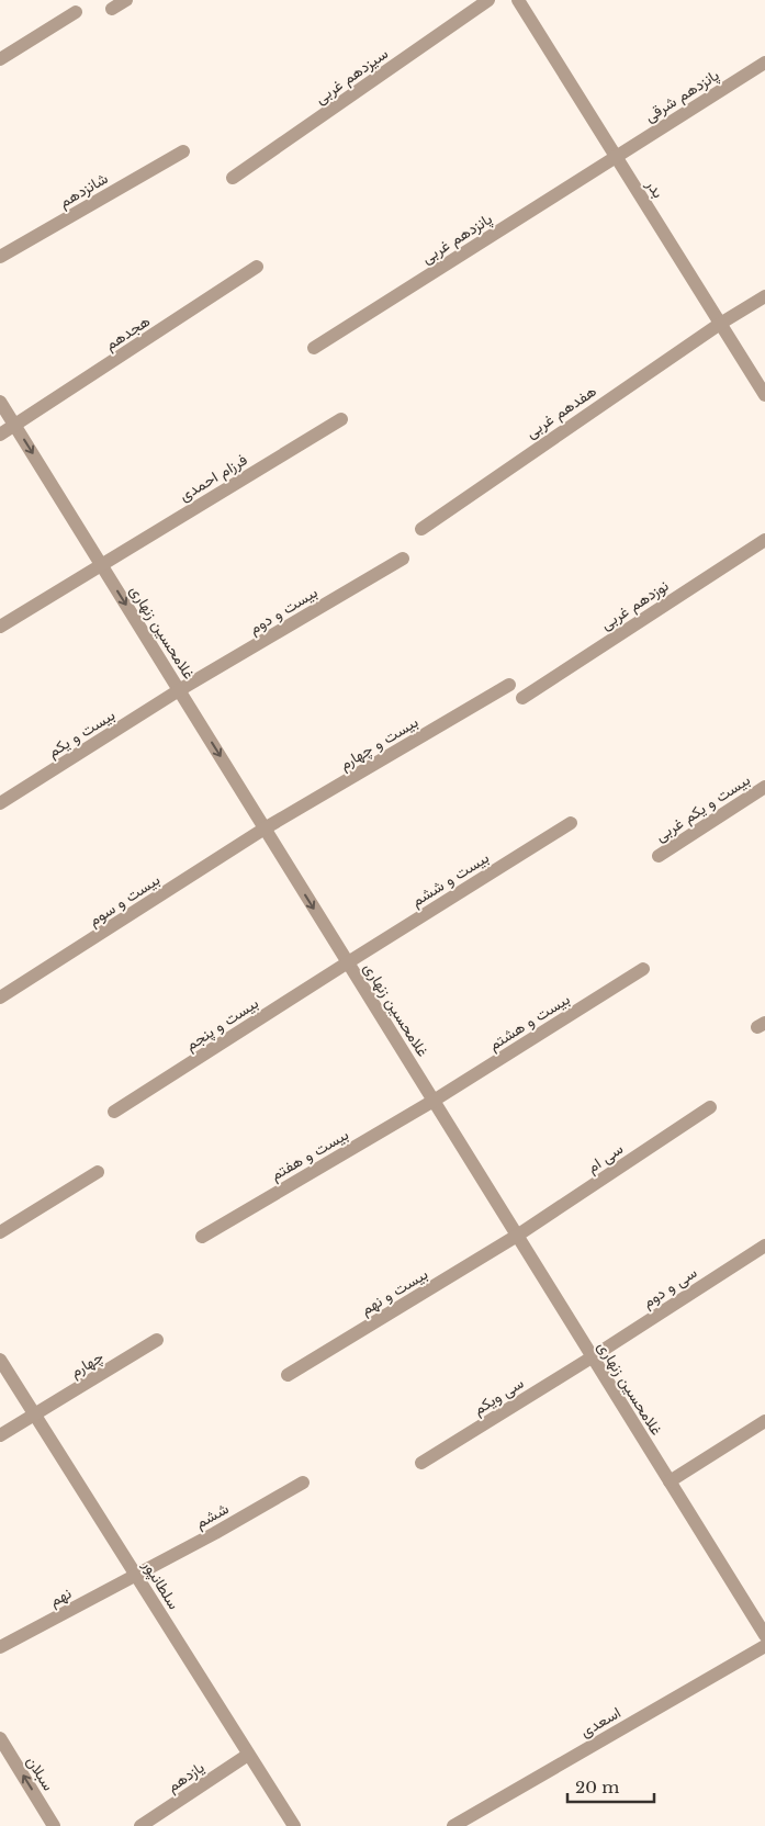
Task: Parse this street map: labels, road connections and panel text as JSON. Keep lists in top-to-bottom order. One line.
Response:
{"streets":{"street":["سیزدهم غربی","پانزدهم شرقی","بدر","شانزدهم","پانزدهم غربی","هجدهم","هفدهم غربی","فرزام احمدی","نوزدهم غربی","بیست و دوم","غلامحسین زنهاری","بیست و یکم","بیست و چهارم","بیست و یکم غربی","بیست و ششم","بیست و سوم","بیست و هشتم","بیست و پنجم","بیست و هفتم","سی ام","سی و دوم","بیست و نهم","چهارم","سی ویکم","ششم","سلطانپور","نهم","اسعدی","سبلان","یازدهم"]},"crossings":[["پانزدهم شرقی","بدر"],["پانزدهم شرقی","پانزدهم غربی"],["بدر","پانزدهم غربی"],["بدر","هفدهم غربی"],["هجدهم","غلامحسین زنهاری"],["فرزام احمدی","غلامحسین زنهاری"],["بیست و دوم","غلامحسین زنهاری"],["بیست و دوم","بیست و یکم"],["غلامحسین زنهاری","بیست و یکم"],["غلامحسین زنهاری","بیست و چهارم"],["غلامحسین زنهاری","بیست و ششم"],["غلامحسین زنهاری","بیست و سوم"],["غلامحسین زنهاری","بیست و هشتم"],["غلامحسین زنهاری","بیست و پنجم"],["غلامحسین زنهاری","بیست و هفتم"],["غلامحسین زنهاری","سی ام"],["غلامحسین زنهاری","سی و دوم"],["غلامحسین زنهاری","بیست و نهم"],["غلامحسین زنهاری","سی ویکم"],["بیست و چهارم","بیست و سوم"],["بیست و ششم","بیست و پنجم"],["بیست و هشتم","بیست و هفتم"],["سی ام","بیست و نهم"],["سی و دوم","سی ویکم"],["چهارم","سلطانپور"],["ششم","سلطانپور"],["ششم","نهم"],["سلطانپور","نهم"],["سلطانپور","یازدهم"]],"one_way":["غلامحسین زنهاری","سبلان"],"scale_bar":"20 m"}
